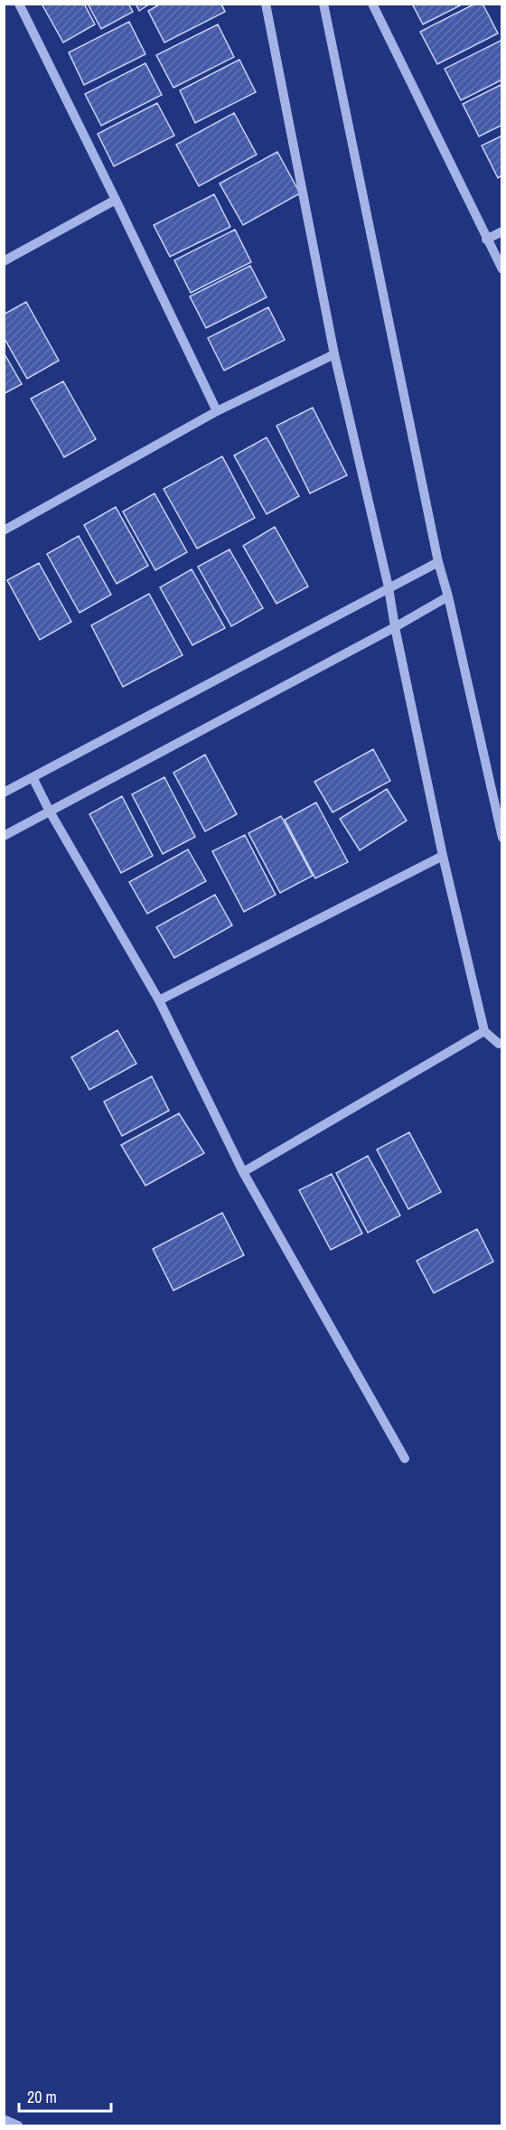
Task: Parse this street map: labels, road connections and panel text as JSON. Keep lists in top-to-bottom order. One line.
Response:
{"scale_bar":"20 m"}
